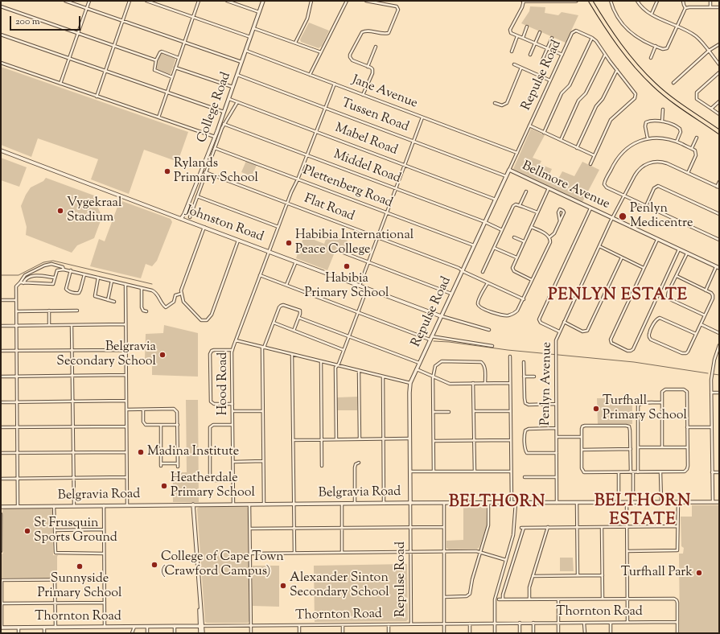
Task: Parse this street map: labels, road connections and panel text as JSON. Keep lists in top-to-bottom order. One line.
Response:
{"streets":{"street":["Repulse Road","Jane Avenue","College Road","Tussen Road","Mabel Road","Middel Road","Bellmore Avenue","Plettenberg Road","Flat Road","Johnston Road","Hood Road","Penlyn Avenue","Belgravia Road","Thornton Road"]},"crossings":[["Repulse Road","Jane Avenue"],["Repulse Road","Tussen Road"],["Repulse Road","Mabel Road"],["Repulse Road","Middel Road"],["Repulse Road","Bellmore Avenue"],["Repulse Road","Plettenberg Road"],["Repulse Road","Flat Road"],["Repulse Road","Johnston Road"],["Repulse Road","Belgravia Road"],["Repulse Road","Thornton Road"],["Jane Avenue","College Road"],["Jane Avenue","Hood Road"],["College Road","Tussen Road"],["College Road","Mabel Road"],["College Road","Johnston Road"],["Tussen Road","Hood Road"],["Mabel Road","Hood Road"],["Middel Road","Hood Road"],["Bellmore Avenue","Penlyn Avenue"],["Plettenberg Road","Hood Road"],["Flat Road","Hood Road"],["Johnston Road","Hood Road"],["Hood Road","Belgravia Road"],["Penlyn Avenue","Belgravia Road"]],"districts":["PENLYN ESTATE","BELTHORN ESTATE","BELTHORN"],"places":["Rylands Primary School","Vygekraal Stadium","Penlyn Medicentre","Habibia International Peace College","Habibia Primary School","Belgravia Secondary School","Turfhall Primary School","Madina Institute","Heatherdale Primary School","St Frusquin Sports Ground","College of Cape Town (Crawford Campus)","Sunnyside Primary School","Turfhall Park","Alexander Sinton Secondary School"],"scale_bar":"200 m"}
